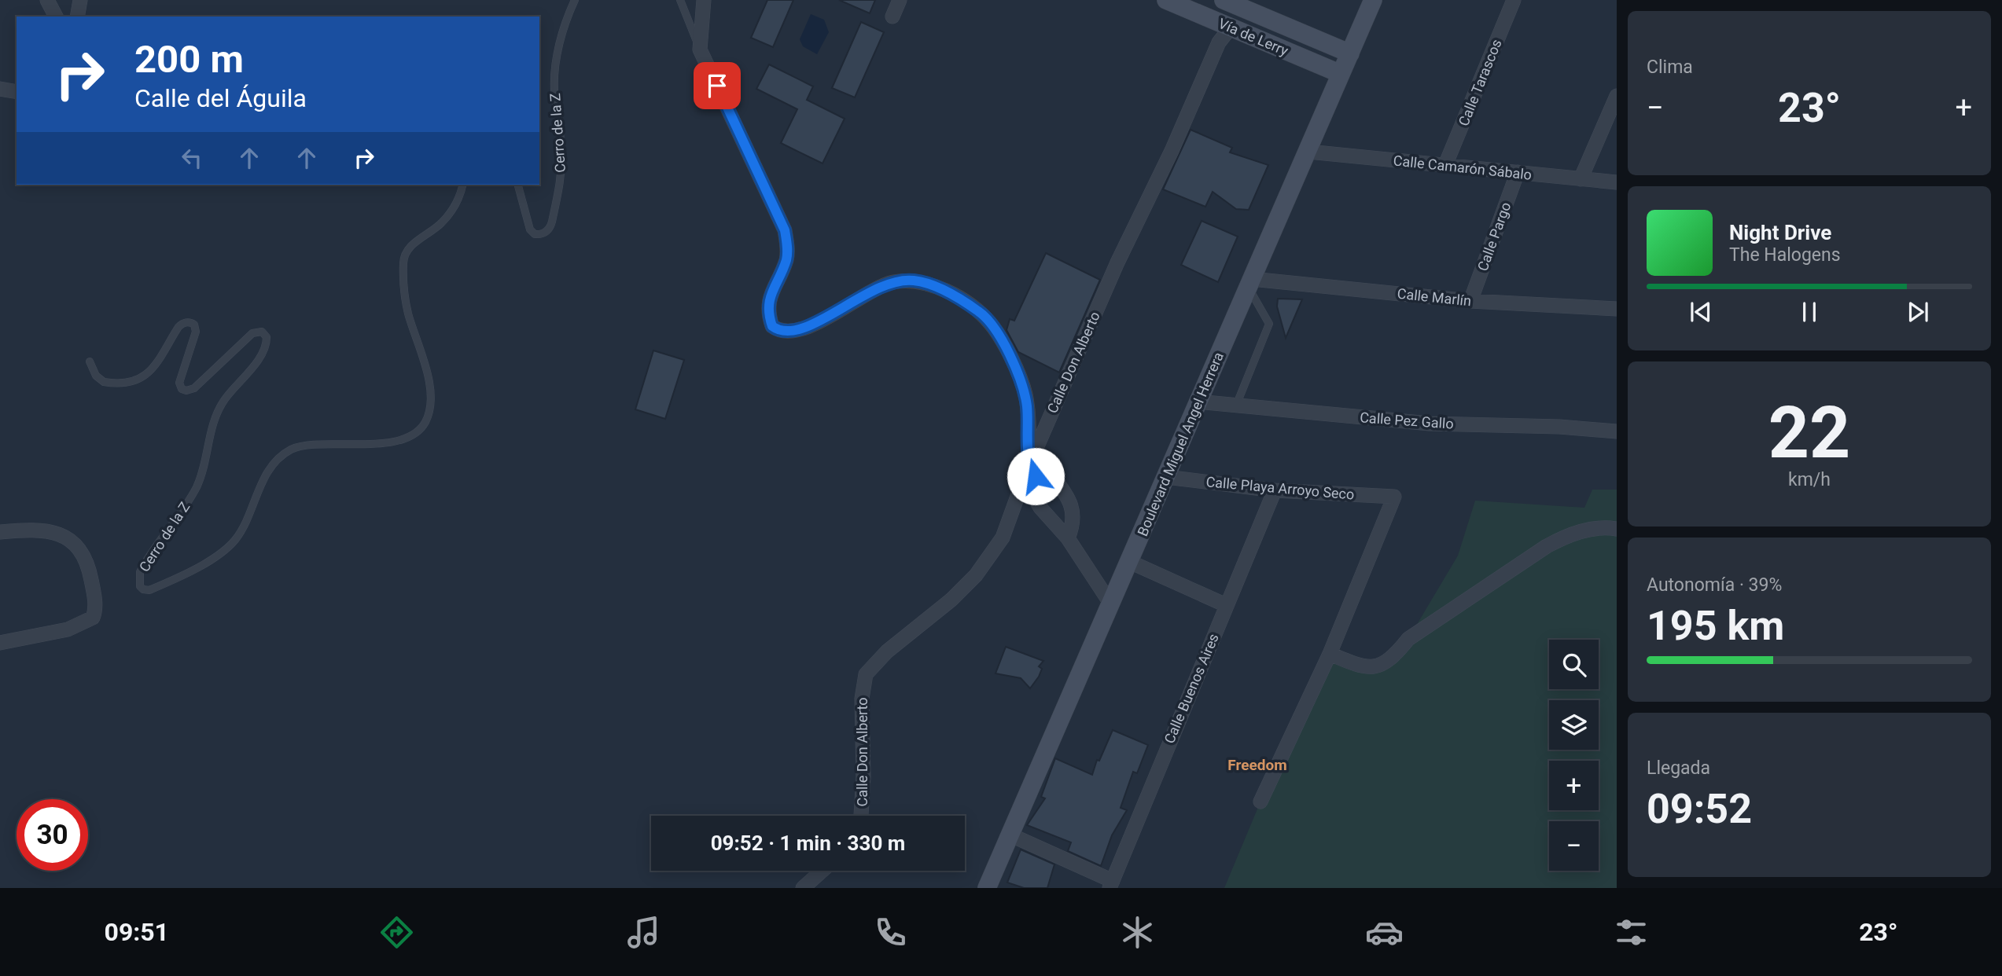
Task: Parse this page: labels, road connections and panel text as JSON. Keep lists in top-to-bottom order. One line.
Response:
{"streets":{"street":["Vía de Lerry","Calle Tarascos","Calle Camarón Sábalo","Calle Pargo","Calle Marlín","Calle Don Alberto","Calle Pez Gallo","Boulevard Miguel Angel Herrera","Calle Playa Arroyo Seco","Calle Buenos Aires"],"lane":["Cerro de la Z"]},"crossings":[["Vía de Lerry","Calle Don Alberto"],["Vía de Lerry","Boulevard Miguel Angel Herrera"],["Calle Tarascos","Calle Camarón Sábalo"],["Calle Camarón Sábalo","Calle Pargo"],["Calle Camarón Sábalo","Boulevard Miguel Angel Herrera"],["Calle Pargo","Calle Marlín"],["Calle Marlín","Boulevard Miguel Angel Herrera"],["Calle Pez Gallo","Boulevard Miguel Angel Herrera"],["Boulevard Miguel Angel Herrera","Calle Playa Arroyo Seco"],["Calle Playa Arroyo Seco","Calle Buenos Aires"]],"districts":["Freedom"],"page":{"tile":["Clima",["22","km/h"],["Autonomía · 39%","195 km"],["Llegada","09:52"]],"turn":["200 m","Calle del Águila"],"heat":["−","23°","+"],"song":["Night Drive","The Halogens"],"map_buttons":["+","−"],"limit":"30","trip":"09:52 · 1 min · 330 m","tabs":["09:51","23°"]}}
